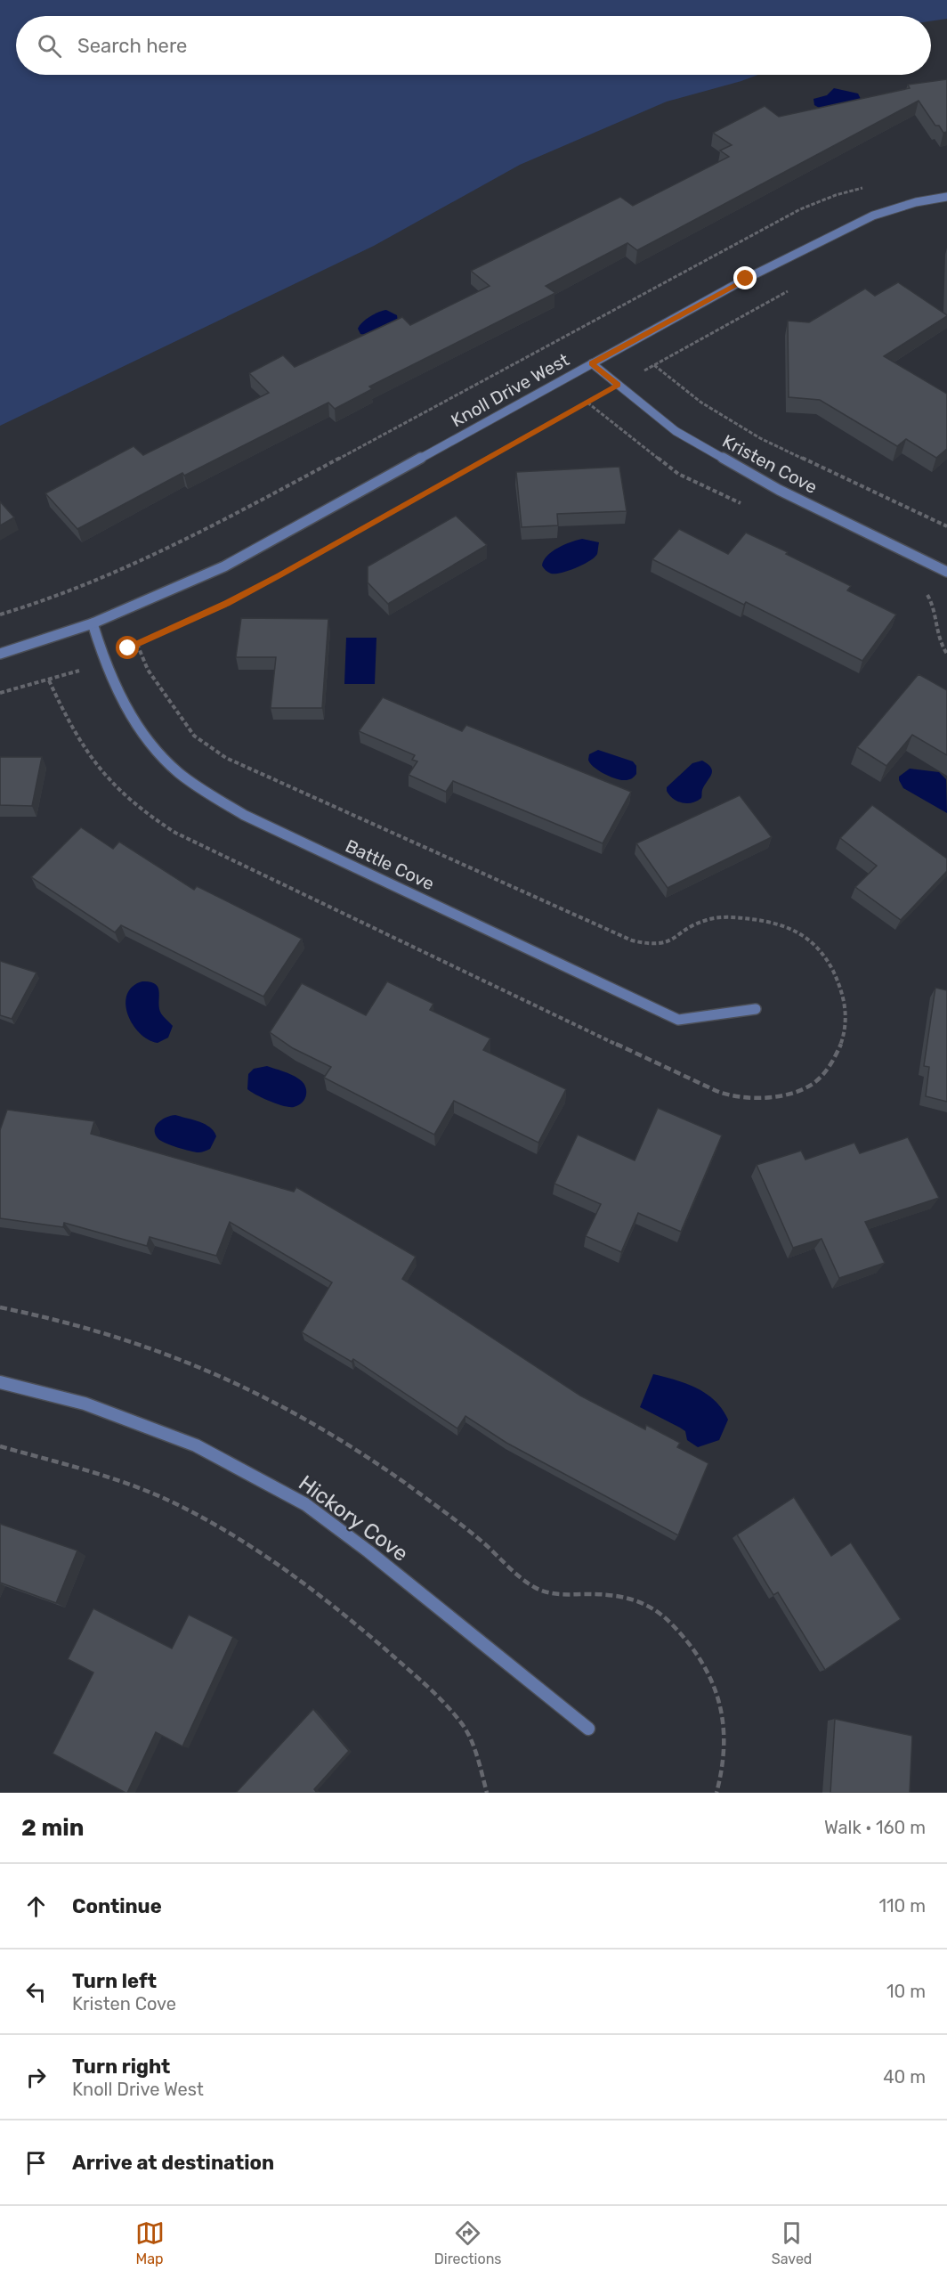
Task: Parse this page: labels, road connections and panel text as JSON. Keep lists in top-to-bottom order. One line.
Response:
{"streets":{"street":["Knoll Drive West","Kristen Cove","Battle Cove","Hickory Cove"]},"crossings":[["Knoll Drive West","Kristen Cove"],["Knoll Drive West","Battle Cove"]],"page":{"search":"Search here","heading":["2 min","Walk · 160 m"],"list":[["Continue","110 m"],["Turn left","Kristen Cove","10 m"],["Turn right","Knoll Drive West","40 m"],"Arrive at destination"],"nav":["Map","Directions","Saved"]}}
